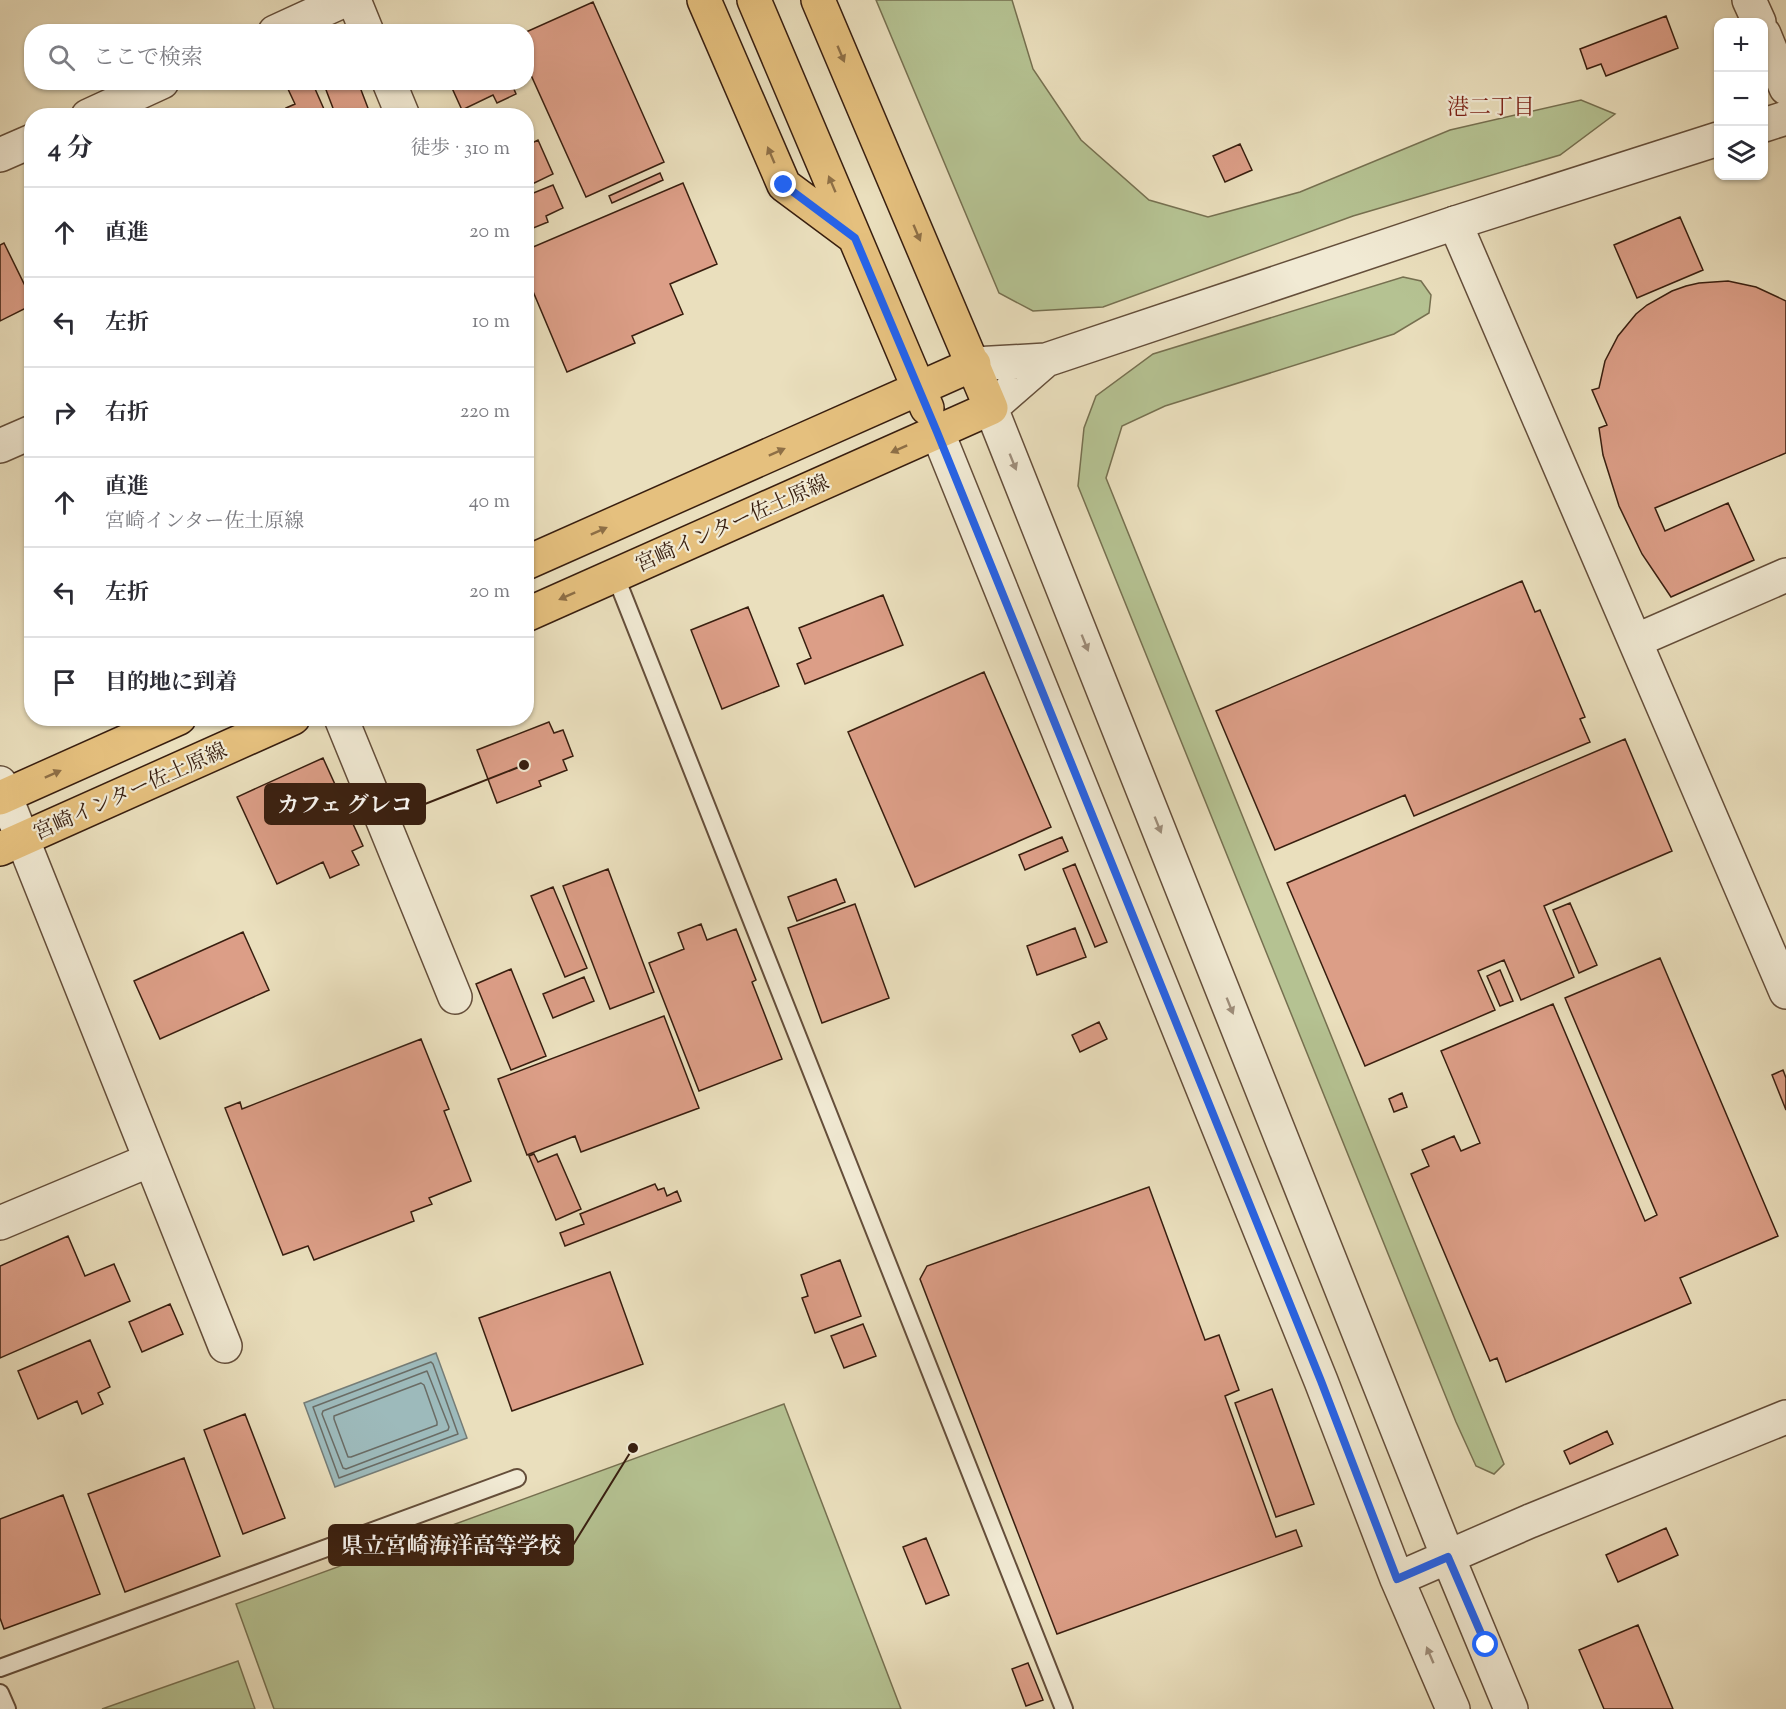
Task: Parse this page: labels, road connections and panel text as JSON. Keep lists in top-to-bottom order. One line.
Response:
{"streets":{"main road":["宮崎インター佐土原線"]},"districts":["港二丁目"],"places":["カフェ グレコ","県立宮崎海洋高等学校"],"page":{"map_buttons":["+","−"],"search":"ここで検索","heading":["4 分","徒歩 · 310 m"],"list":[["直進","20 m"],["左折","10 m"],["右折","220 m"],["直進","宮崎インター佐土原線","40 m"],["左折","20 m"],"目的地に到着"]}}
